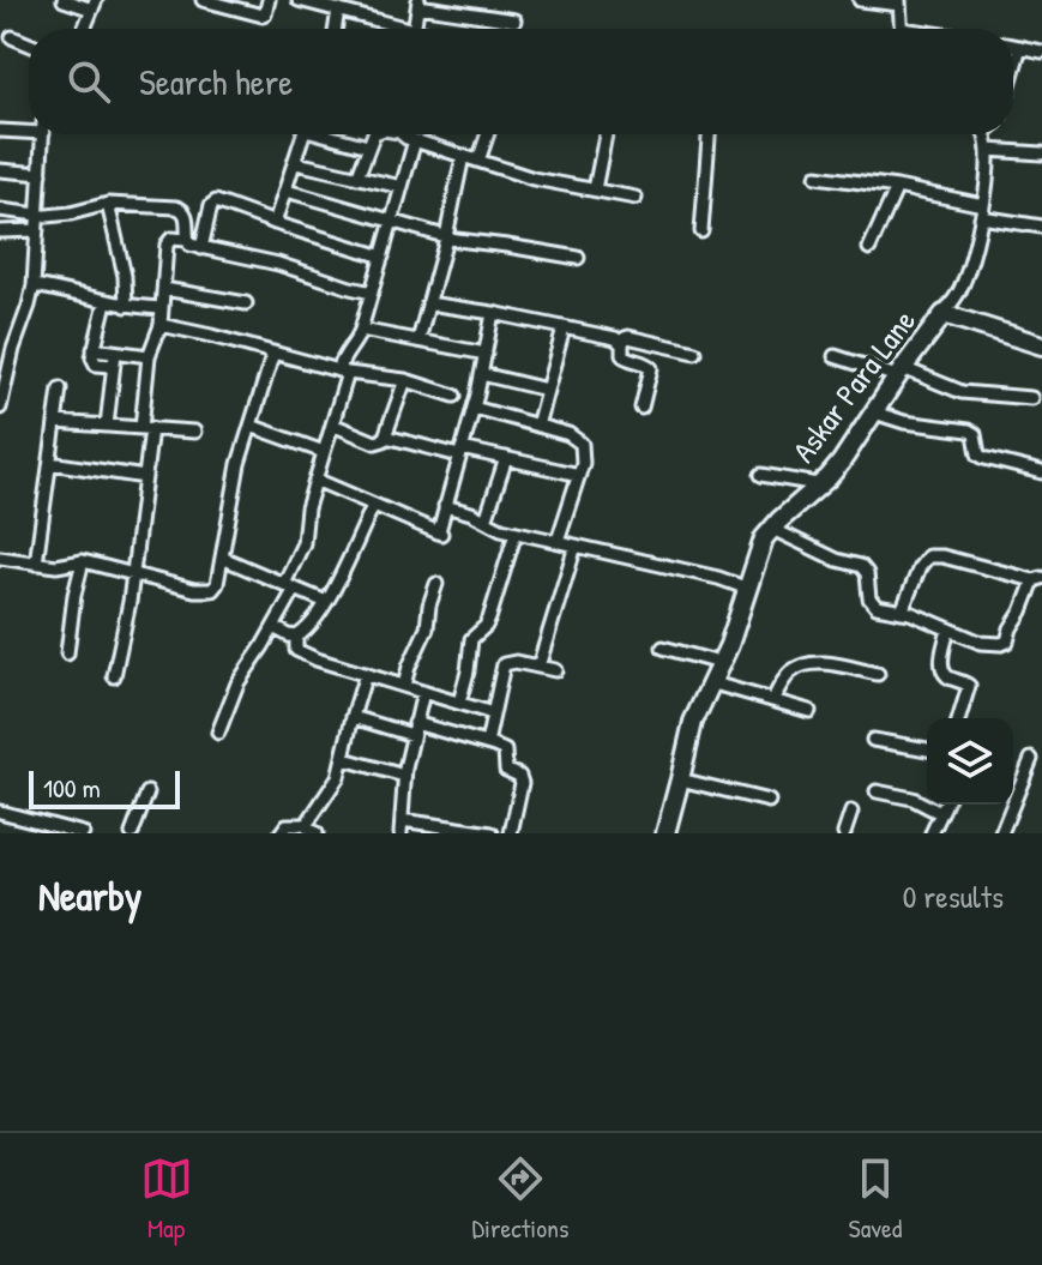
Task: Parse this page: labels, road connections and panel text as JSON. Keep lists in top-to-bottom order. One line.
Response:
{"streets":{"street":["Askar Para Lane"]},"scale_bar":"100 m","page":{"search":"Search here","scale":"100 m","heading":["Nearby","0 results"],"nav":["Map","Directions","Saved"]}}
